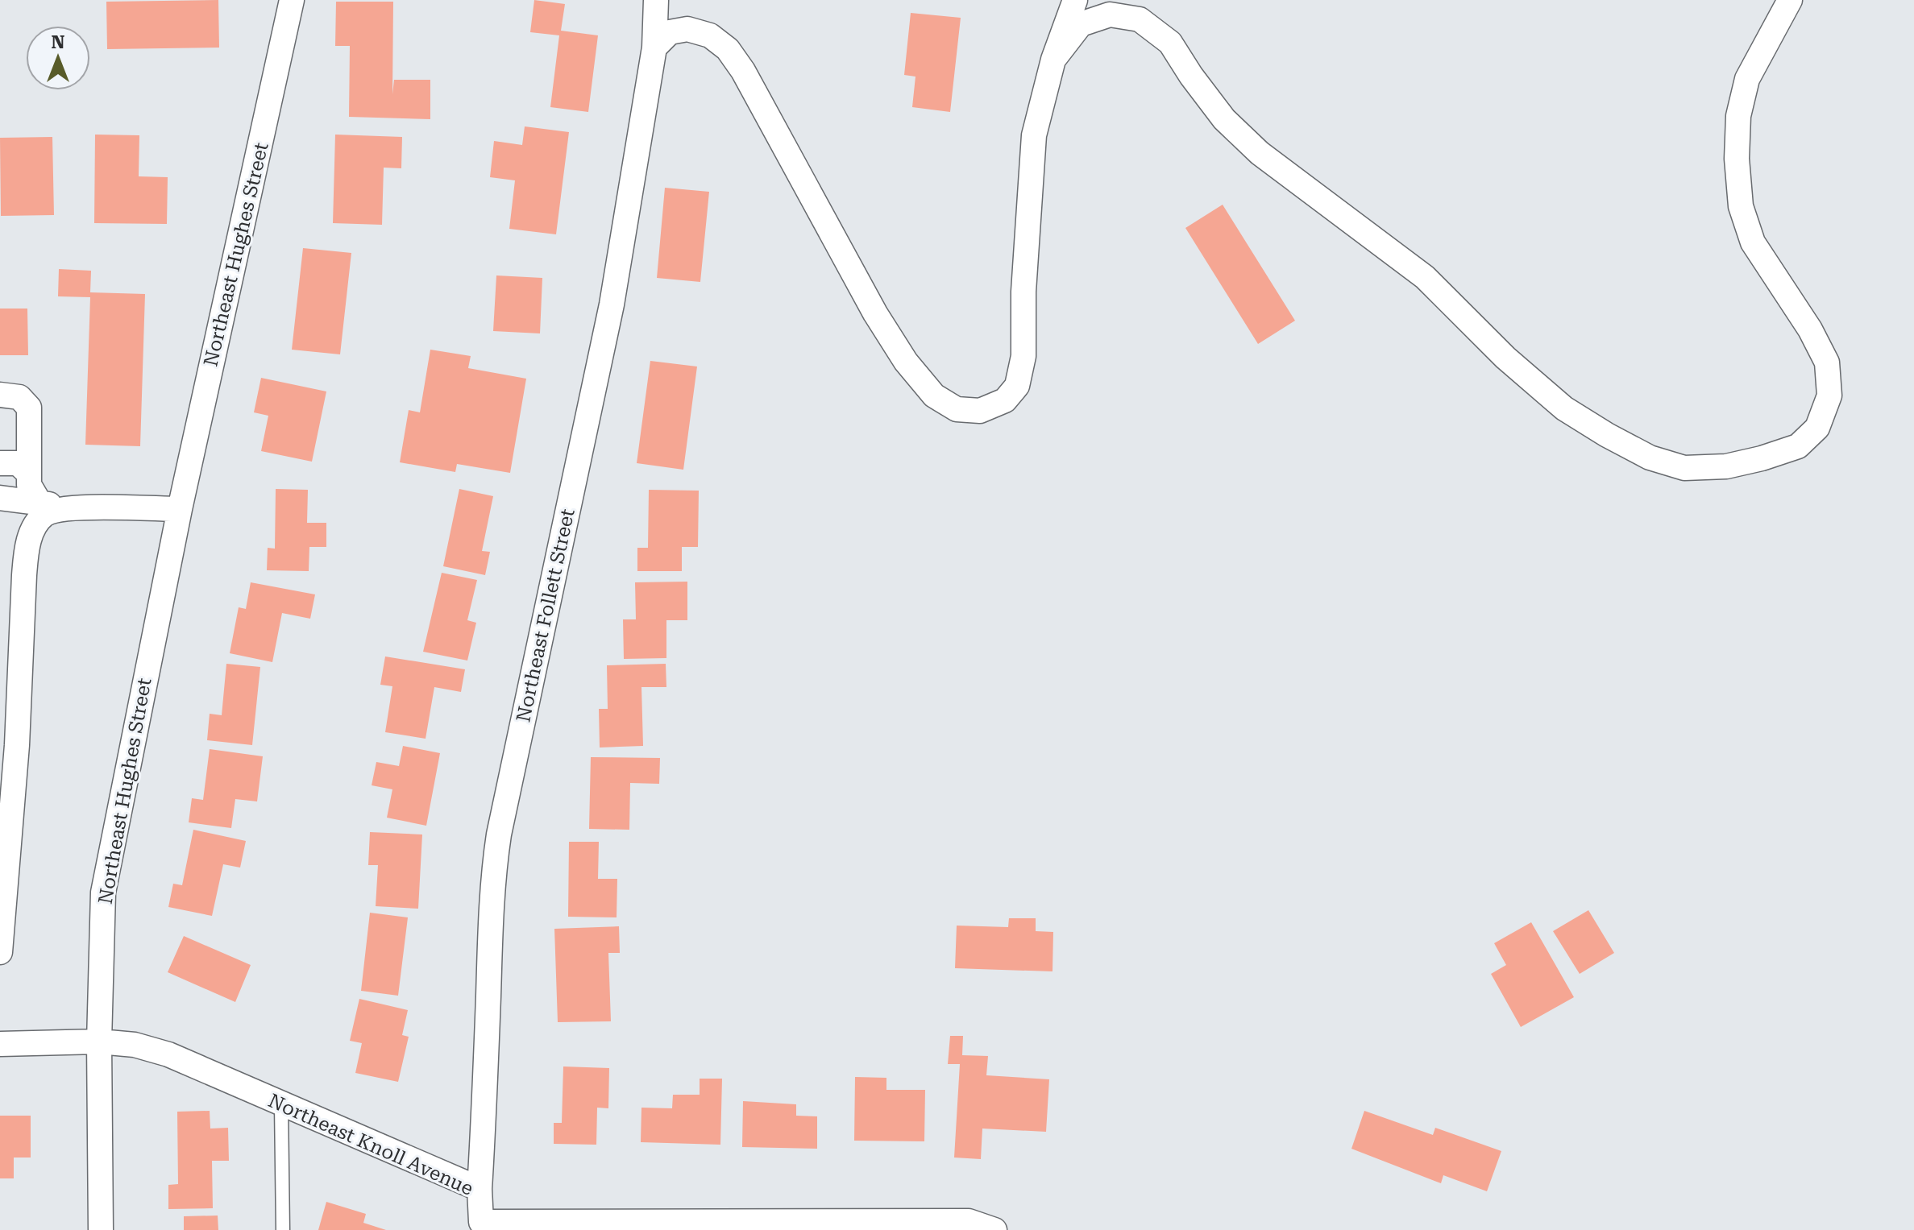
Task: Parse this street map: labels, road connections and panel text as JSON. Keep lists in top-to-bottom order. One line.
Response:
{"streets":{"street":["Northeast Hughes Street","Northeast Follett Street","Northeast Knoll Avenue"]},"crossings":[["Northeast Hughes Street","Northeast Knoll Avenue"],["Northeast Follett Street","Northeast Knoll Avenue"]],"north":"top"}
